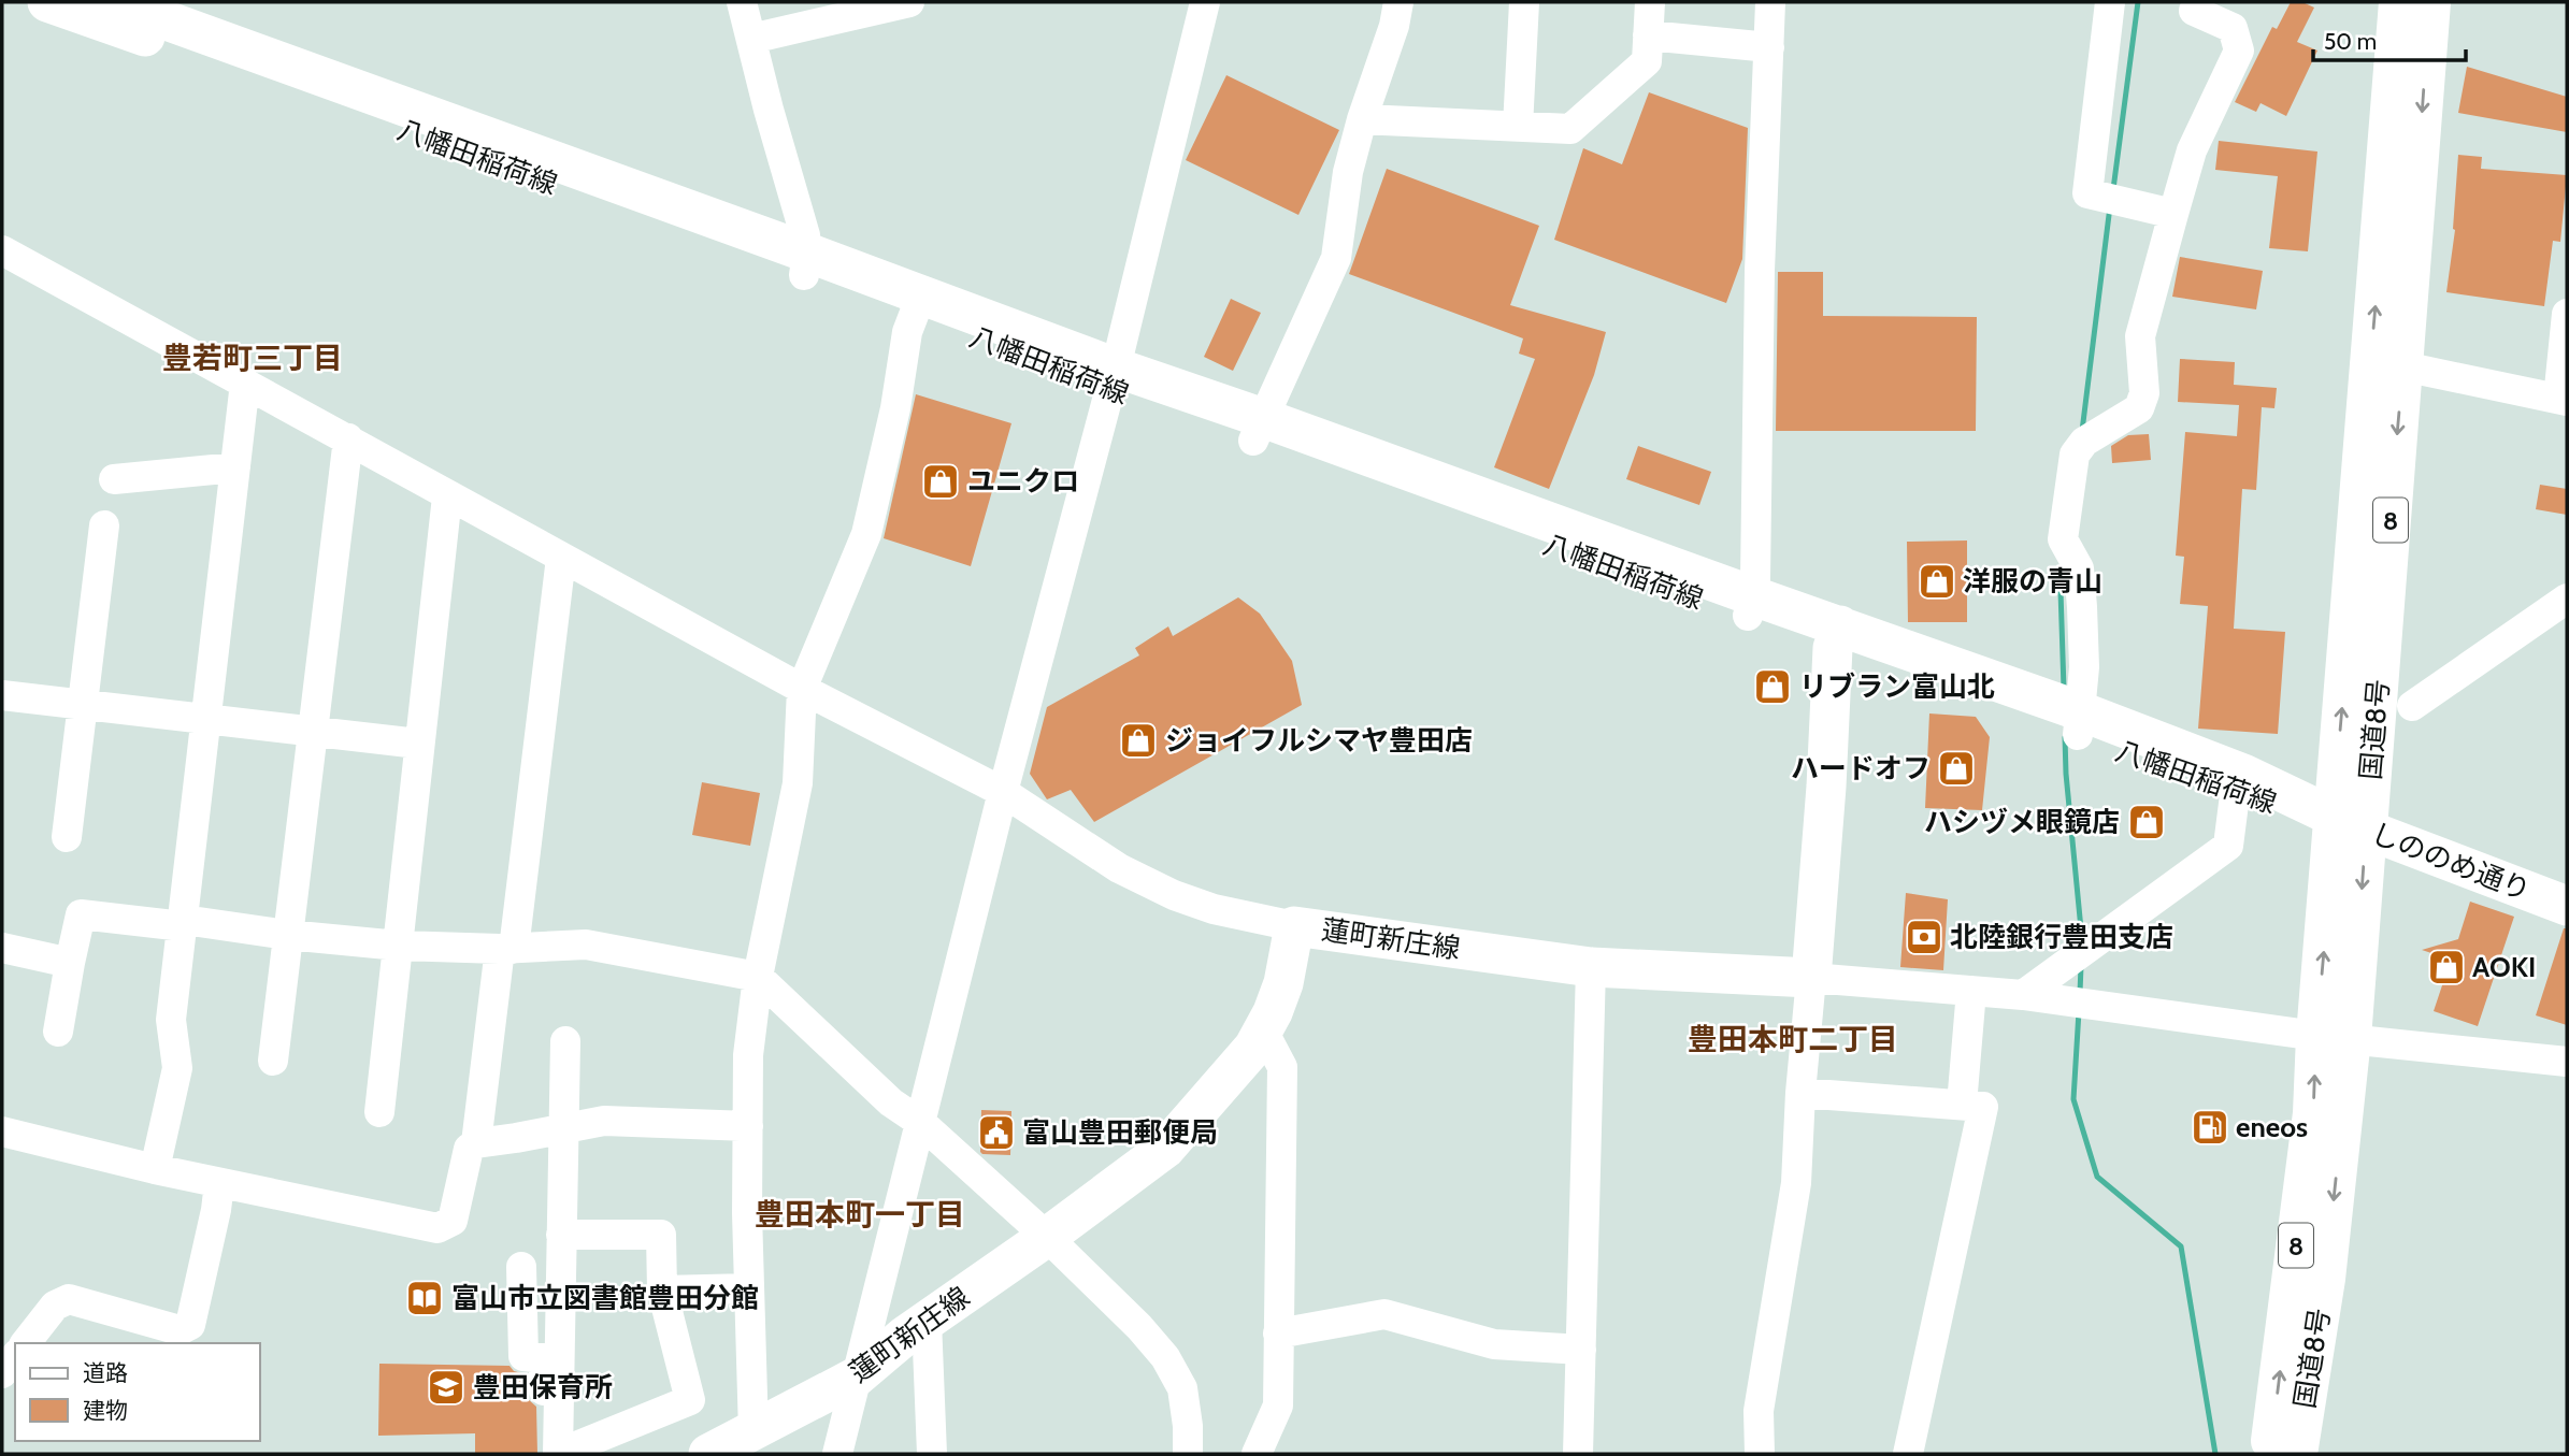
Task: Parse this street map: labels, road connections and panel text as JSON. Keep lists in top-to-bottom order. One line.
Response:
{"streets":{"highway":["8","国道8号"],"main road":["八幡田稲荷線","しののめ通り","蓮町新庄線"]},"crossings":[["八幡田稲荷線","国道8号"],["八幡田稲荷線","しののめ通り"],["国道8号","しののめ通り"]],"districts":["豊若町三丁目","豊田本町二丁目","豊田本町一丁目"],"places":{"shop":["ユニクロ","洋服の青山","リブラン富山北","ジョイフルシマヤ豊田店","ハードオフ","ハシヅメ眼鏡店","AOKI"],"bank":["北陸銀行豊田支店"],"fuel station":["eneos"],"public building":["富山豊田郵便局"],"library":["富山市立図書館豊田分館"],"school or university":["豊田保育所"]},"legend":["道路","建物"],"scale_bar":"50 m"}
